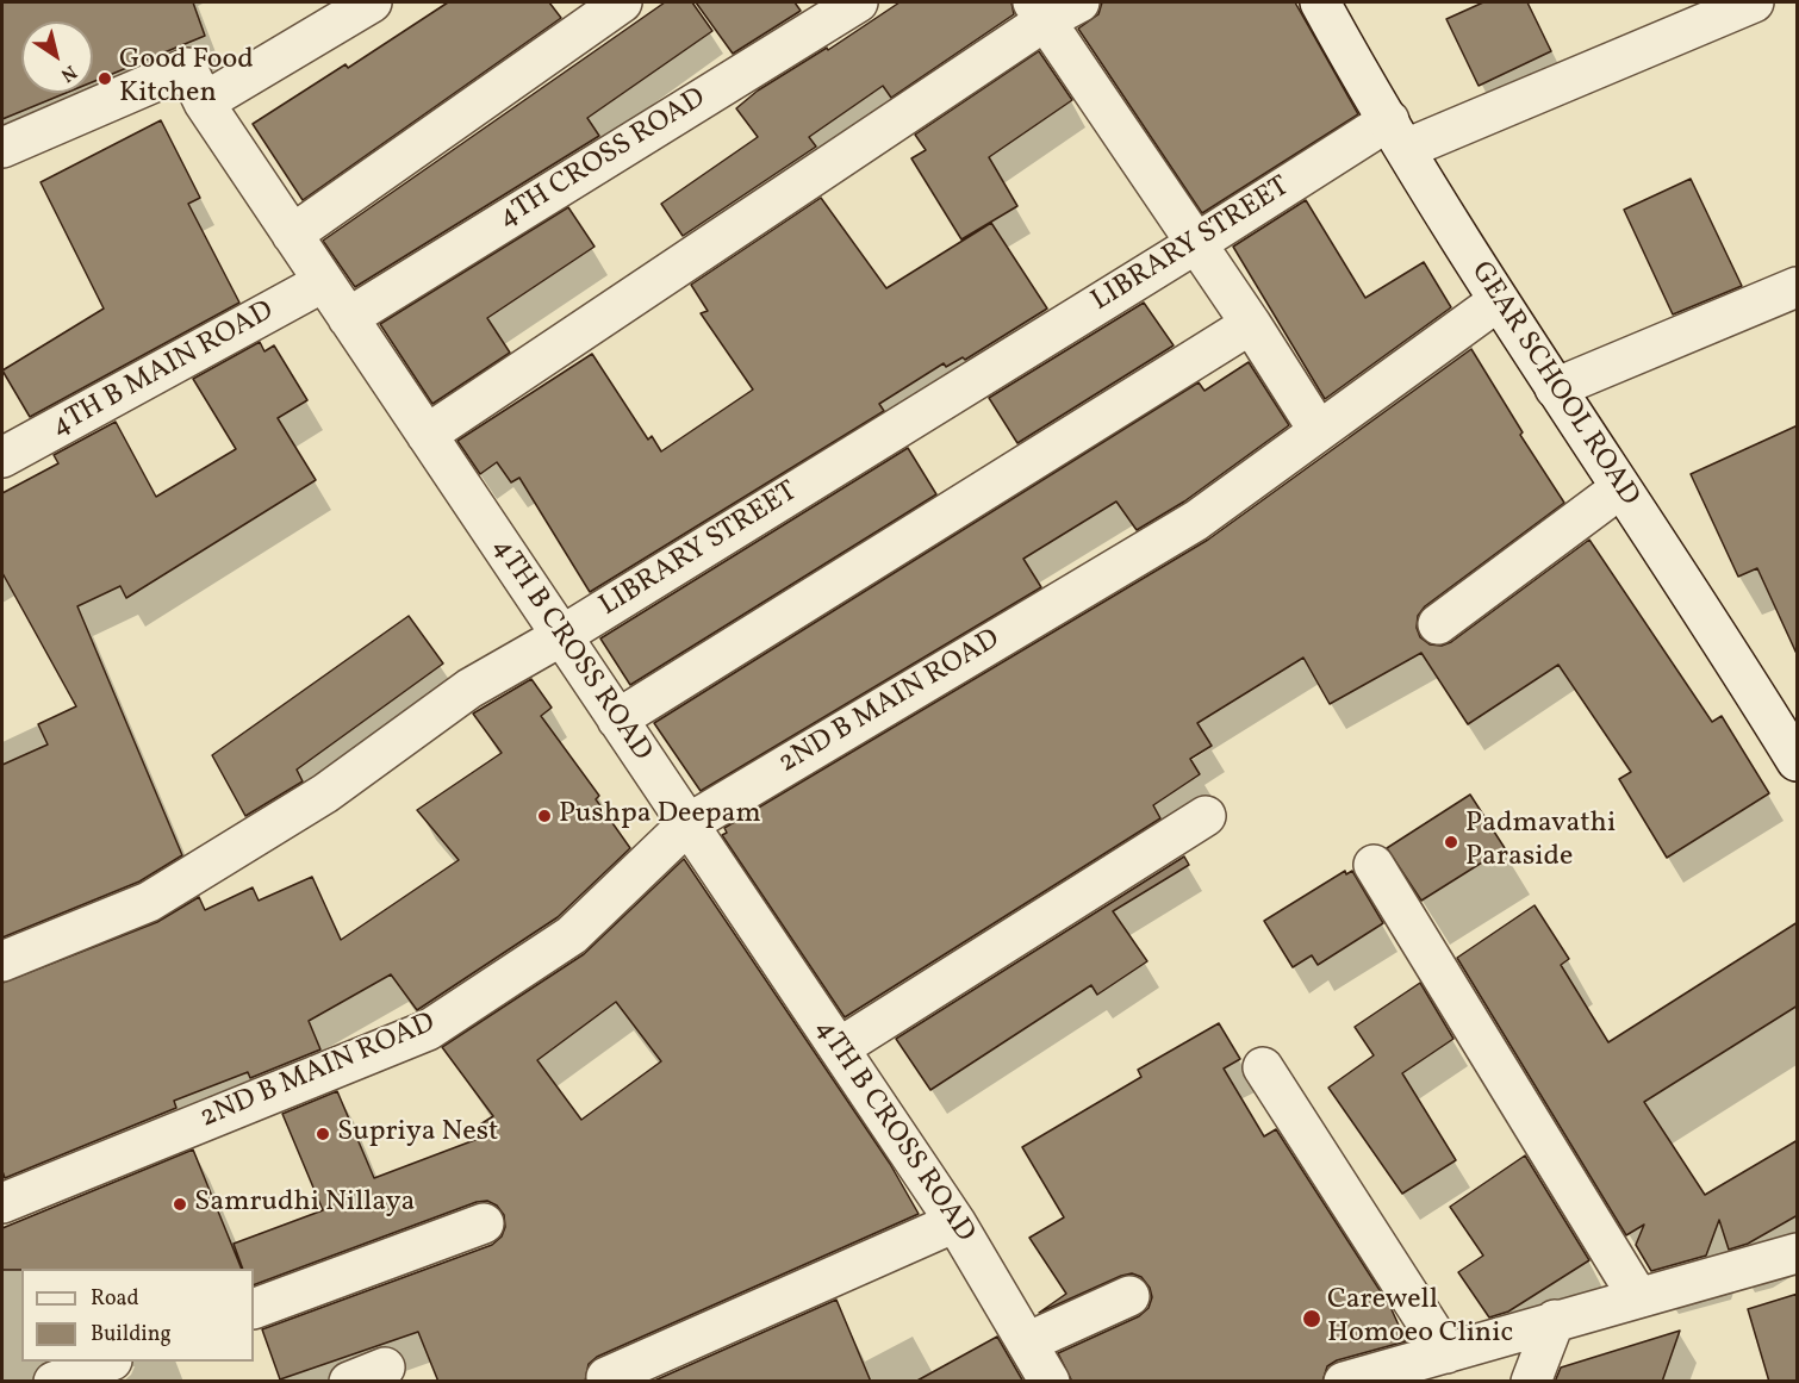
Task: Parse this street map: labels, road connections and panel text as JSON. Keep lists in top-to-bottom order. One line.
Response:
{"streets":{"street":["4TH CROSS ROAD","LIBRARY STREET","4TH B MAIN ROAD","GEAR SCHOOL ROAD","4TH B CROSS ROAD","2ND B MAIN ROAD"]},"crossings":[["4TH CROSS ROAD","4TH B CROSS ROAD"],["LIBRARY STREET","GEAR SCHOOL ROAD"],["LIBRARY STREET","4TH B CROSS ROAD"],["4TH B MAIN ROAD","4TH B CROSS ROAD"],["GEAR SCHOOL ROAD","2ND B MAIN ROAD"],["4TH B CROSS ROAD","2ND B MAIN ROAD"]],"places":["Good Food Kitchen","Pushpa Deepam","Padmavathi Paraside","Supriya Nest","Samrudhi Nillaya","Carewell Homoeo Clinic"],"legend":["Road","Building"],"north":"bottom right"}
